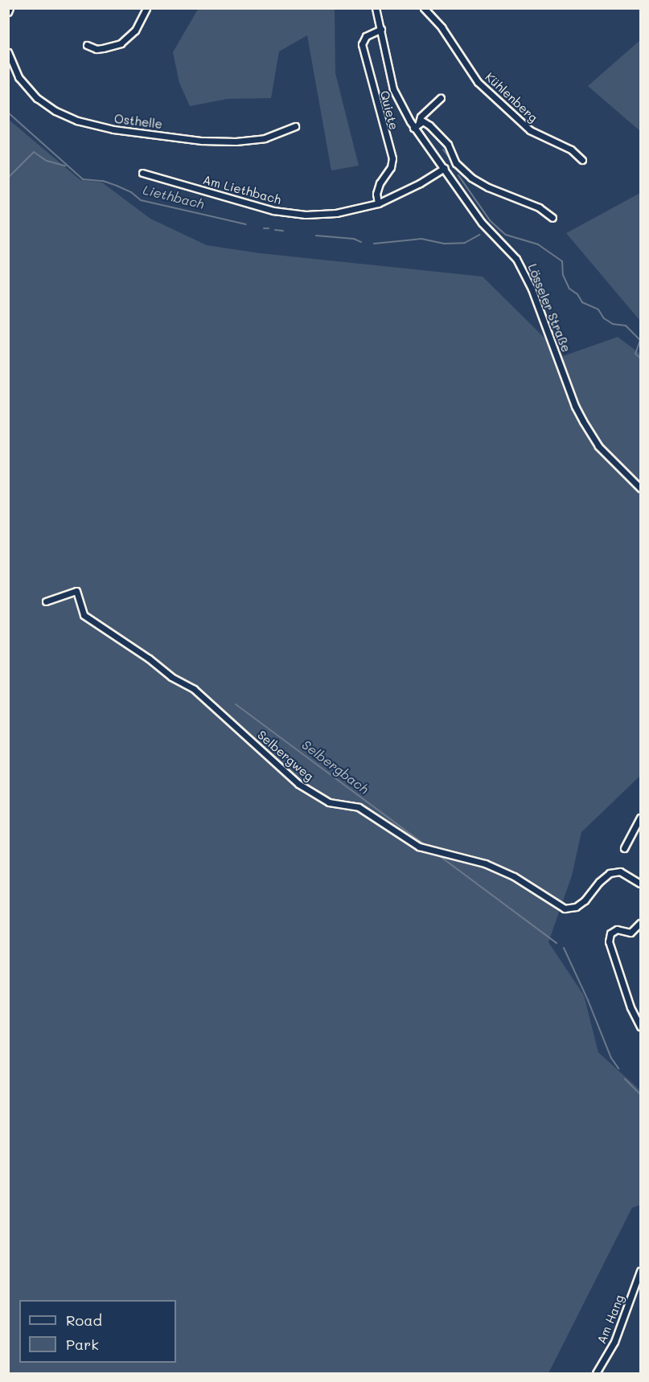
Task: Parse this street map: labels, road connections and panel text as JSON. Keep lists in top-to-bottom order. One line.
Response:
{"streets":{"street":["Kühlenberg","Quiete","Osthelle","Am Liethbach","Lösseler Straße","Selbergweg","Am Hang"]},"crossings":[["Quiete","Am Liethbach"],["Quiete","Lösseler Straße"],["Am Liethbach","Lösseler Straße"]],"water":["Liethbach","Selbergbach"],"legend":["Road","Park"]}
